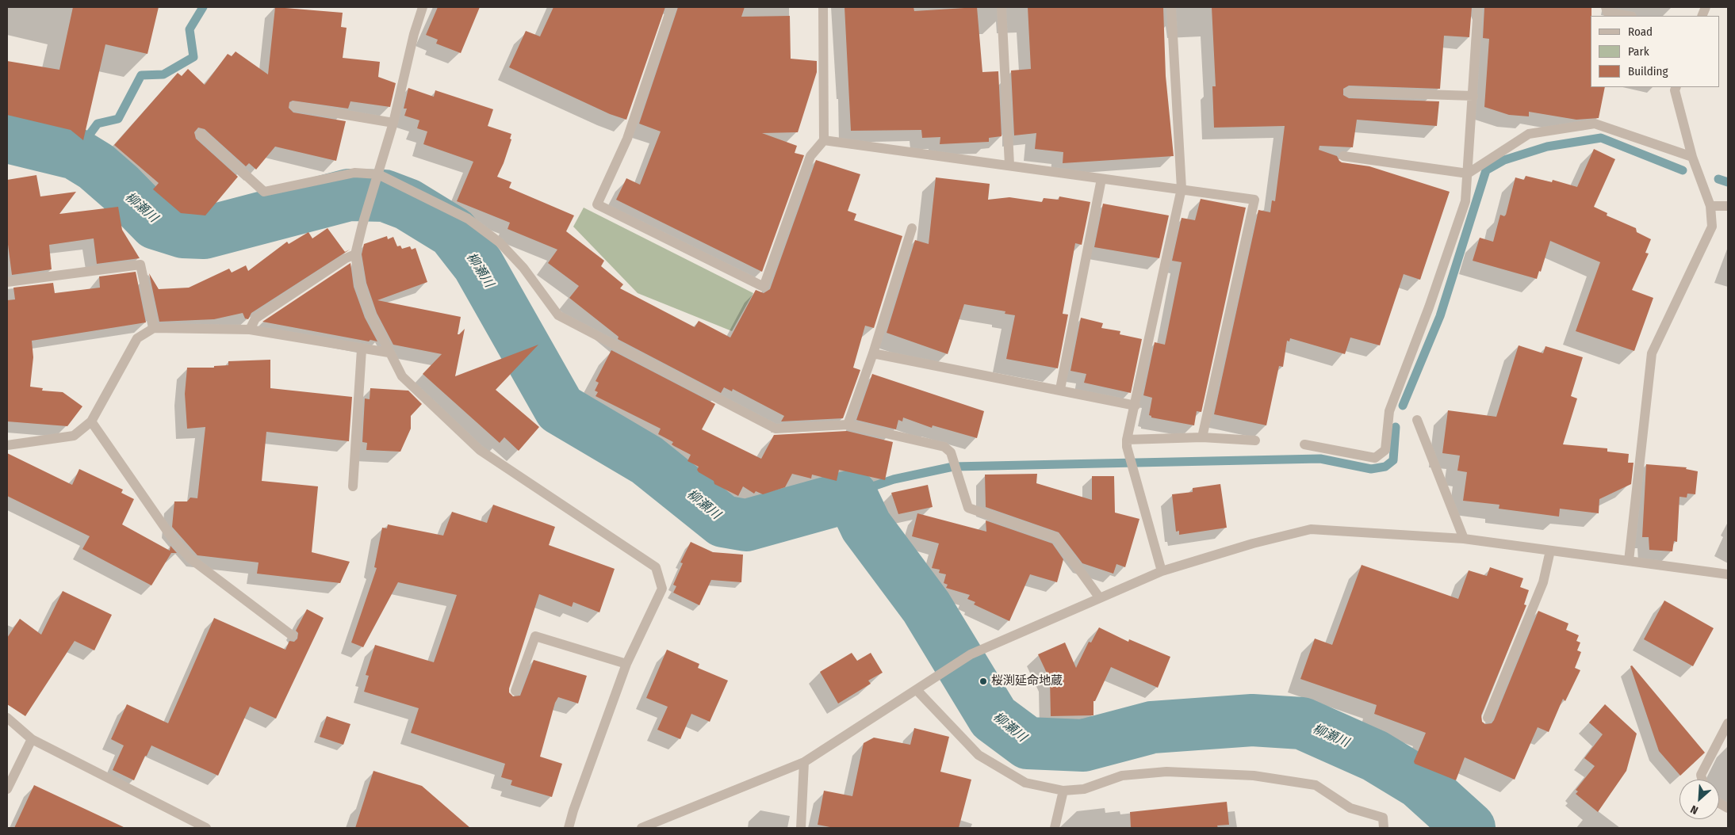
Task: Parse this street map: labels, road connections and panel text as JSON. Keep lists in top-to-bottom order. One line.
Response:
{"water":["柳瀬川"],"places":["桜渕延命地蔵"],"legend":["Road","Park","Building"],"north":"bottom left"}
